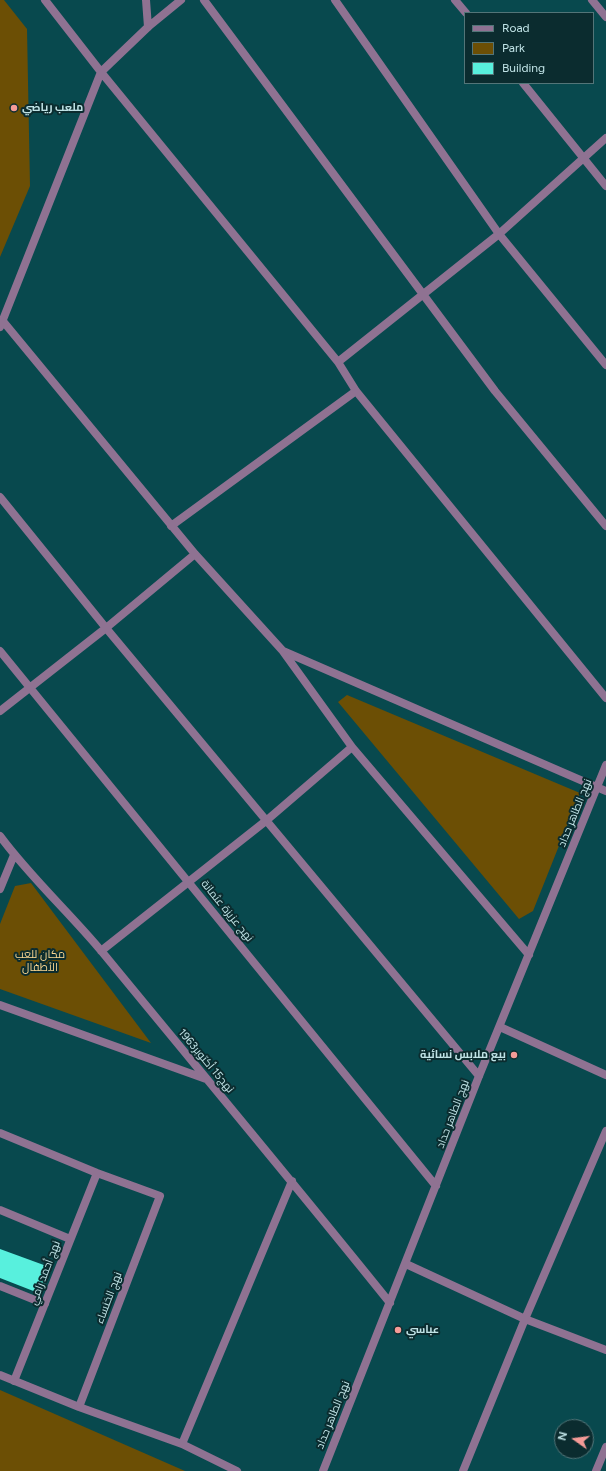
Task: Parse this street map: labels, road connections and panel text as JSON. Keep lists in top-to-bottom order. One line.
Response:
{"streets":{"street":["نهج الطاهر حداد","نهج عزيزة عثمانة","نهج15 أكتوبر1963","نهج أحمد رامي","نهج الخنساء"]},"crossings":[["نهج الطاهر حداد","نهج عزيزة عثمانة"],["نهج الطاهر حداد","نهج15 أكتوبر1963"],["نهج أحمد رامي","نهج الخنساء"]],"parks":["مكان للعب الأطفال"],"places":["ملعب رياضي","بيع ملابس نسائية","عباسي"],"legend":["Road","Park","Building"],"north":"left"}
